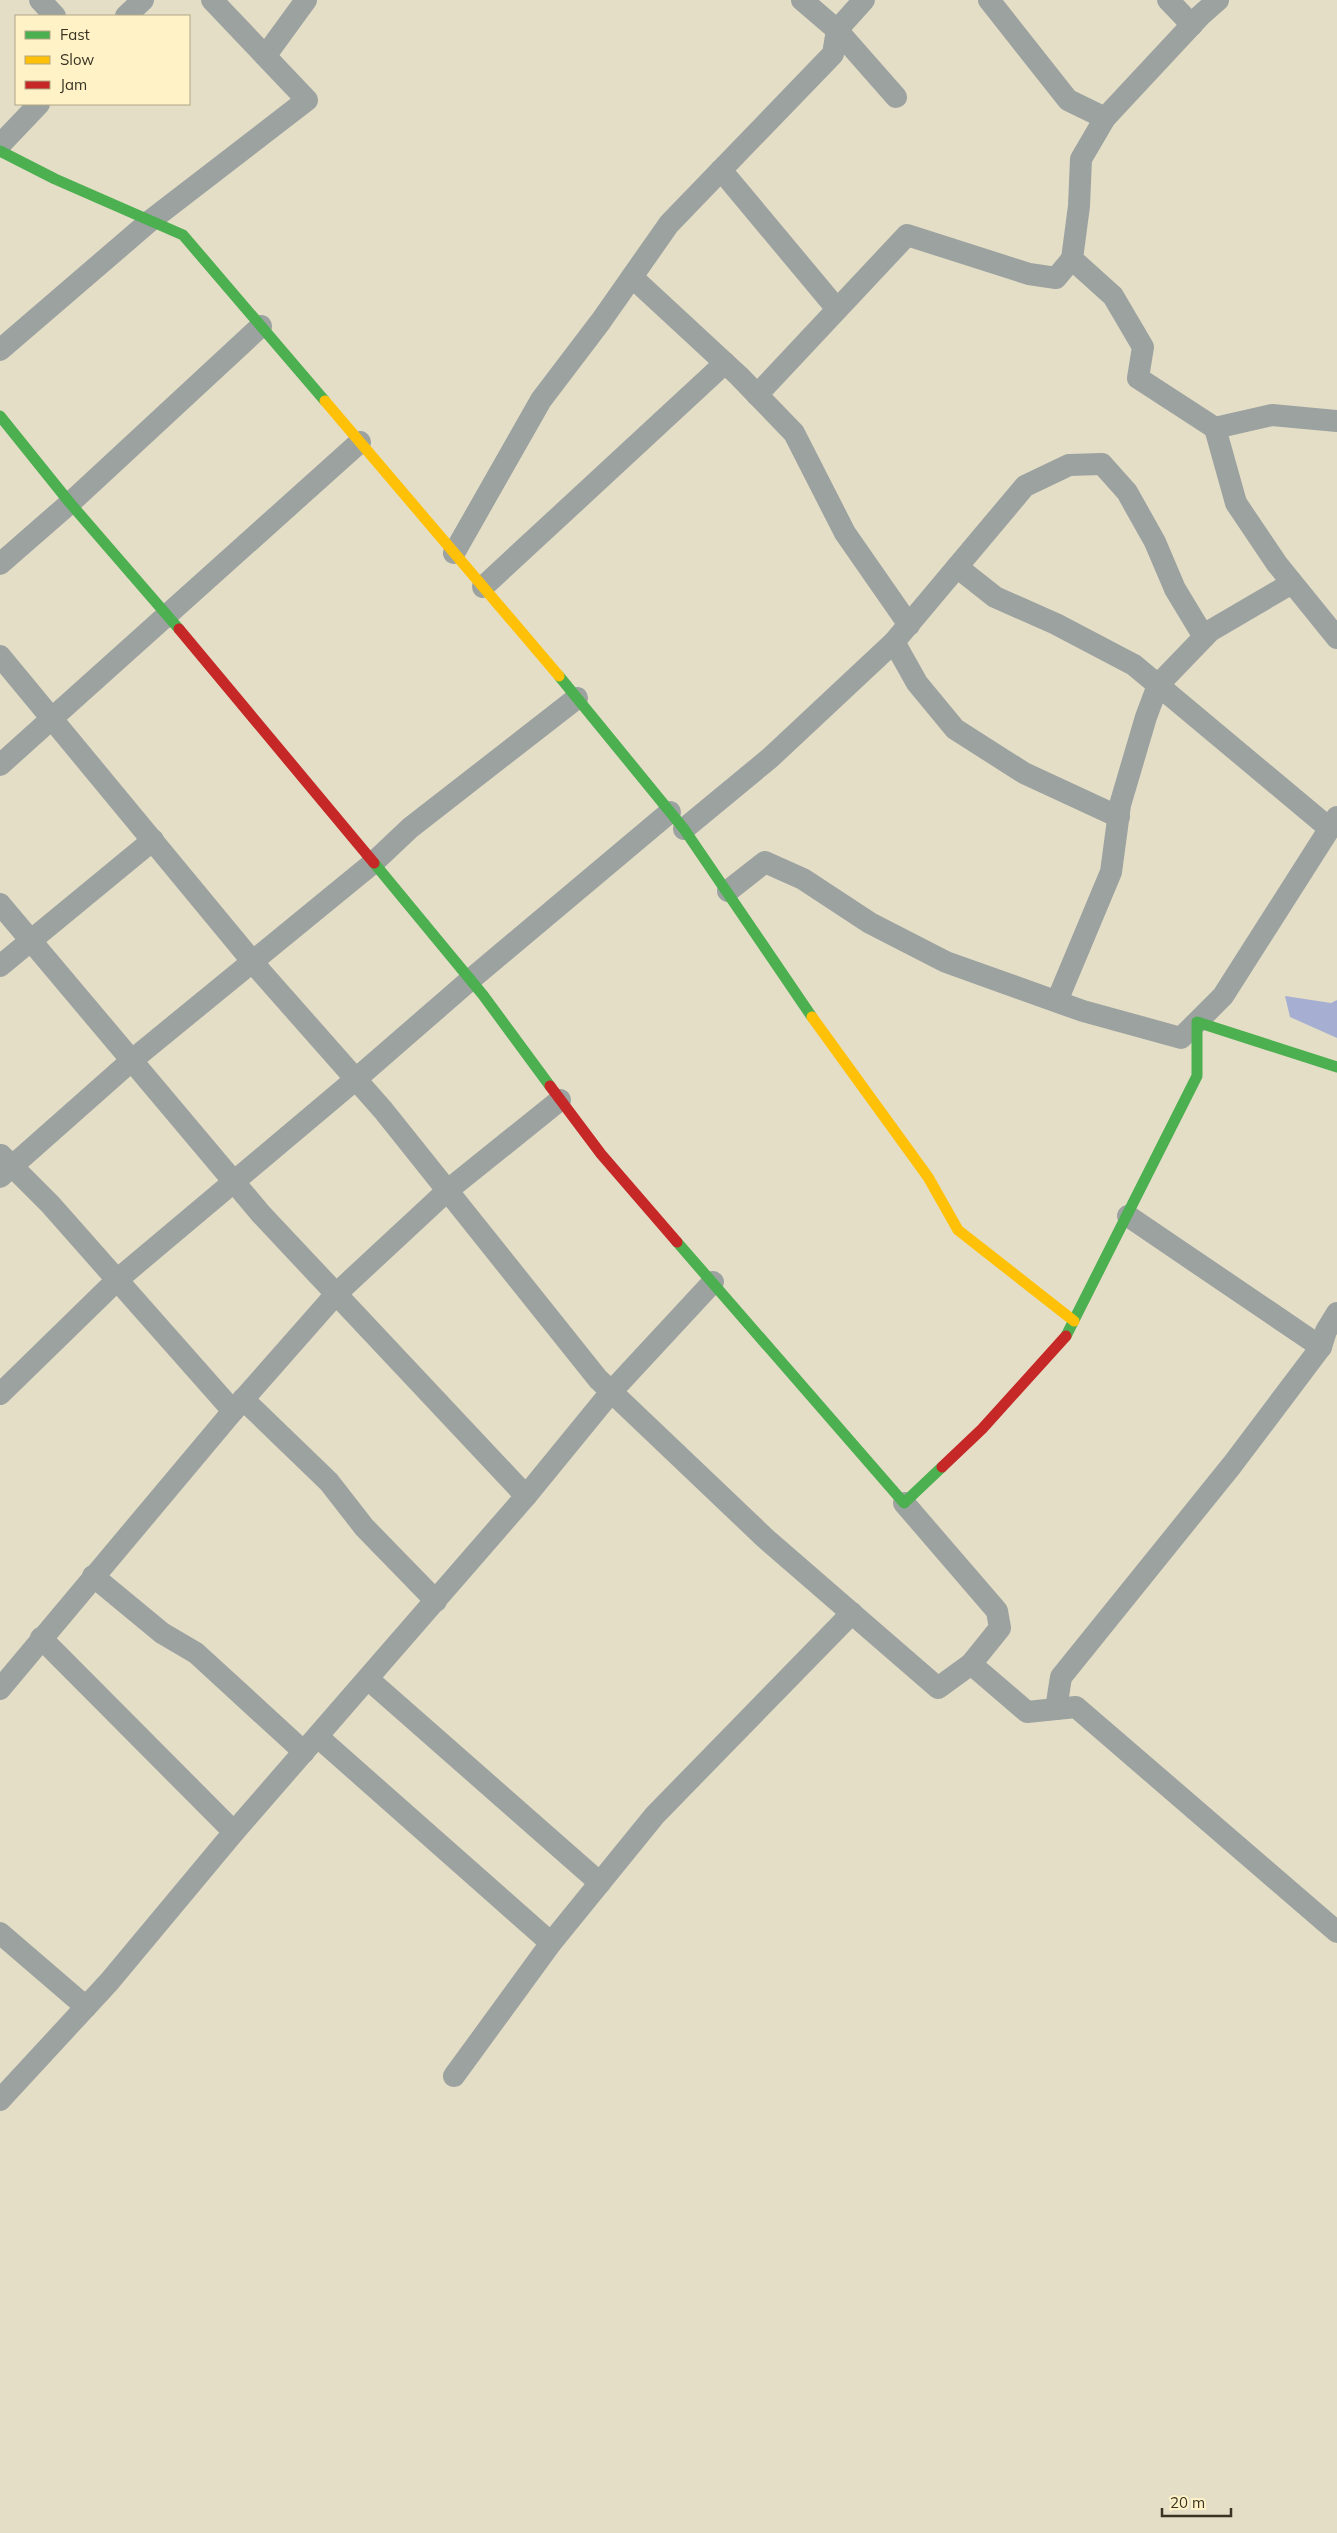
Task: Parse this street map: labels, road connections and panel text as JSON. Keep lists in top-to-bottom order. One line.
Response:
{"legend":["Fast","Slow","Jam"],"scale_bar":"20 m"}
